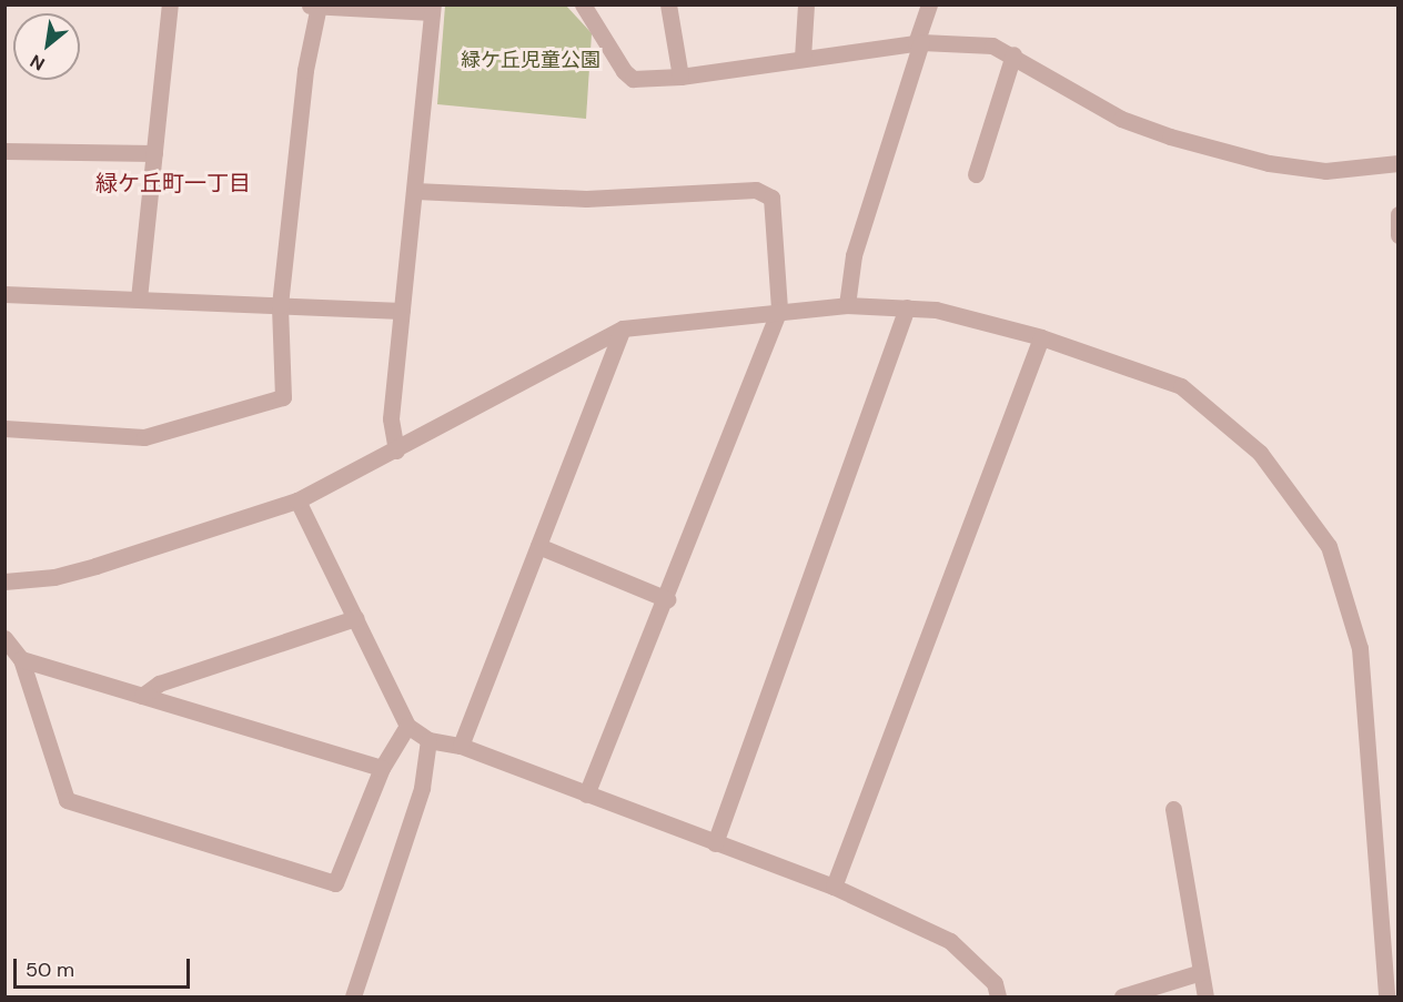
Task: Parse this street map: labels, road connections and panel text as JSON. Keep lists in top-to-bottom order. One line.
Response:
{"districts":["緑ケ丘町一丁目"],"parks":["緑ケ丘児童公園"],"scale_bar":"50 m","north":"bottom left"}
